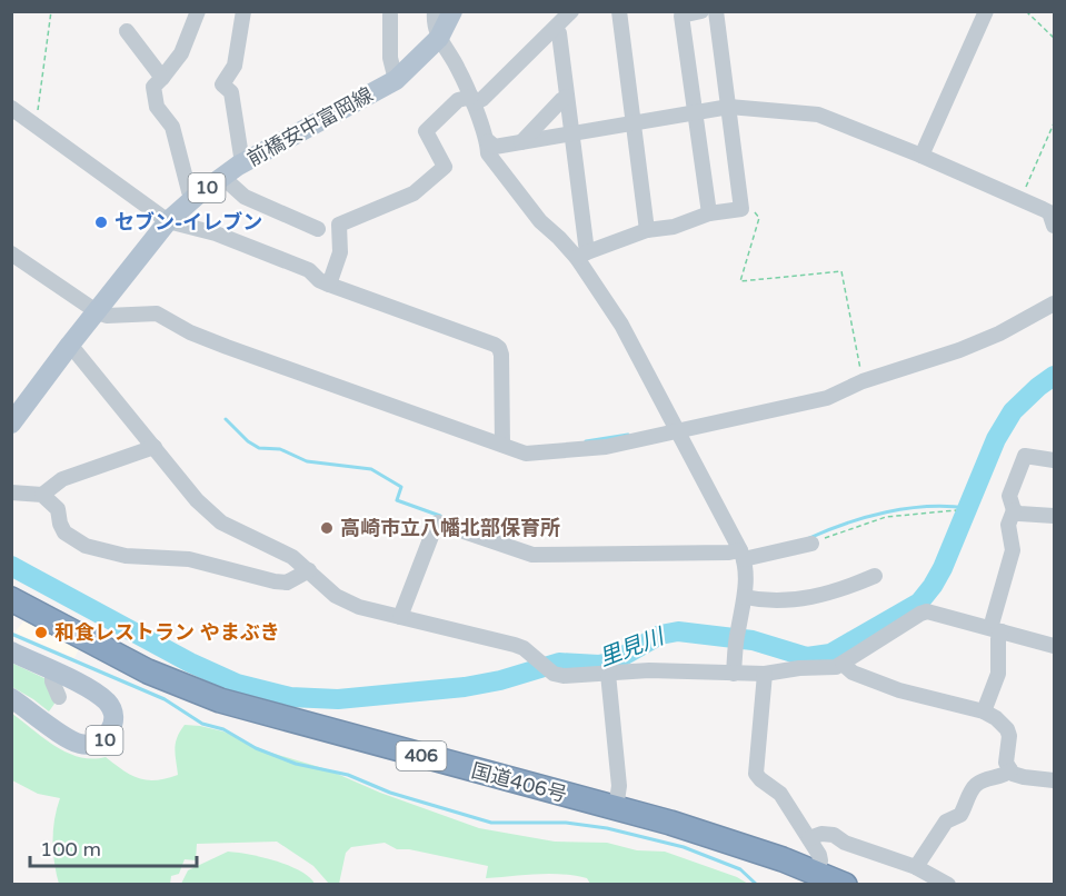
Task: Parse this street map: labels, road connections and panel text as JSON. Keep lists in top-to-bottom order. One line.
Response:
{"streets":{"highway":["406","国道406号"],"main road":["前橋安中富岡線","10"]},"water":["里見川"],"places":["セブン-イレブン","高崎市立八幡北部保育所","和食レストラン やまぶき"],"scale_bar":"100 m"}
